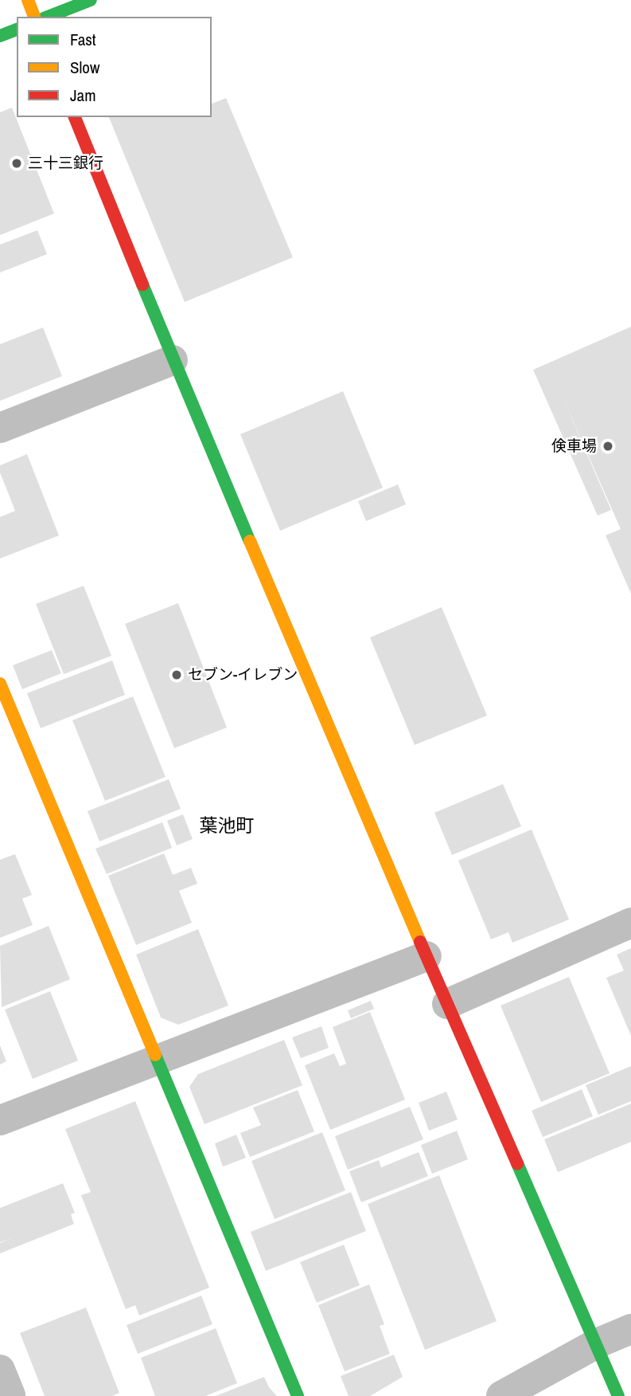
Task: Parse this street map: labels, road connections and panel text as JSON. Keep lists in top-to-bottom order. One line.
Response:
{"districts":["葉池町"],"places":["三十三銀行","倹車場","セブン-イレブン"],"legend":["Fast","Slow","Jam"]}
